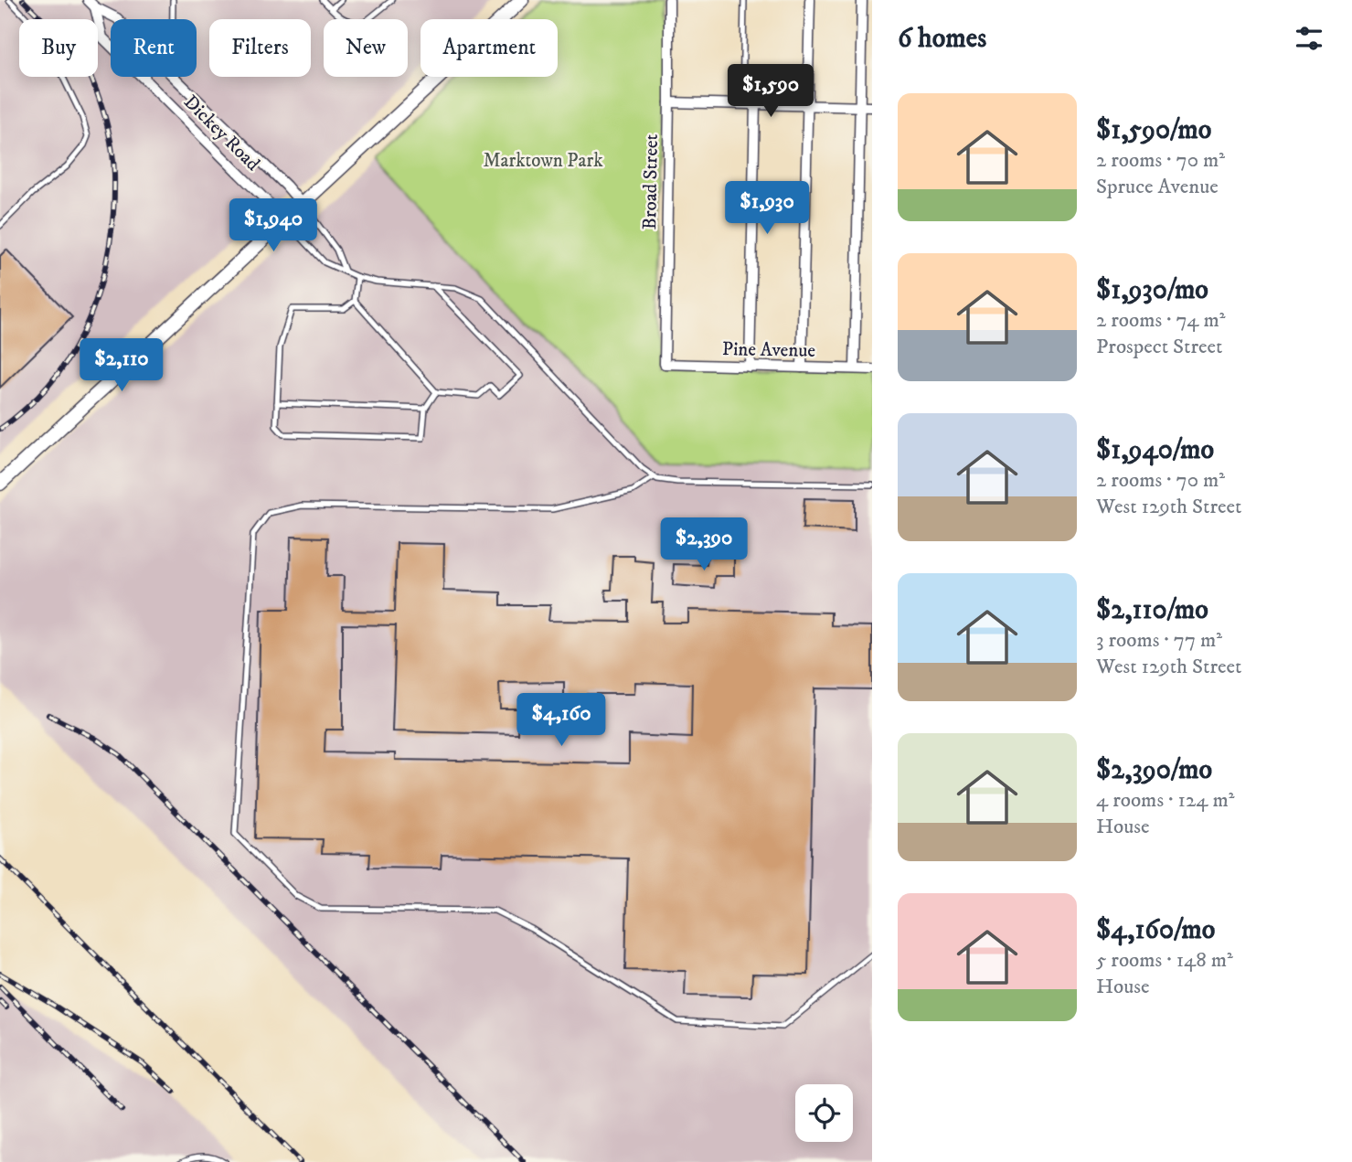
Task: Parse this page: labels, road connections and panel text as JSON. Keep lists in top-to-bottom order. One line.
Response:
{"streets":{"street":["Dickey Road","Broad Street","Pine Avenue"]},"crossings":[["Broad Street","Pine Avenue"]],"parks":["Marktown Park"],"page":{"heading":"6 homes","chip":["Buy","Rent","Filters","New","Apartment"],"price":["$1,590","$1,930","$1,940","$2,110","$2,390","$4,160"],"list":[{"name":"$1,590/mo","note":"2 rooms · 70 m² · Spruce Avenue"},{"name":"$1,930/mo","note":"2 rooms · 74 m² · Prospect Street"},{"name":"$1,940/mo","note":"2 rooms · 70 m² · West 129th Street"},{"name":"$2,110/mo","note":"3 rooms · 77 m² · West 129th Street"},{"name":"$2,390/mo","note":"4 rooms · 124 m² · House"},{"name":"$4,160/mo","note":"5 rooms · 148 m² · House"}]}}
